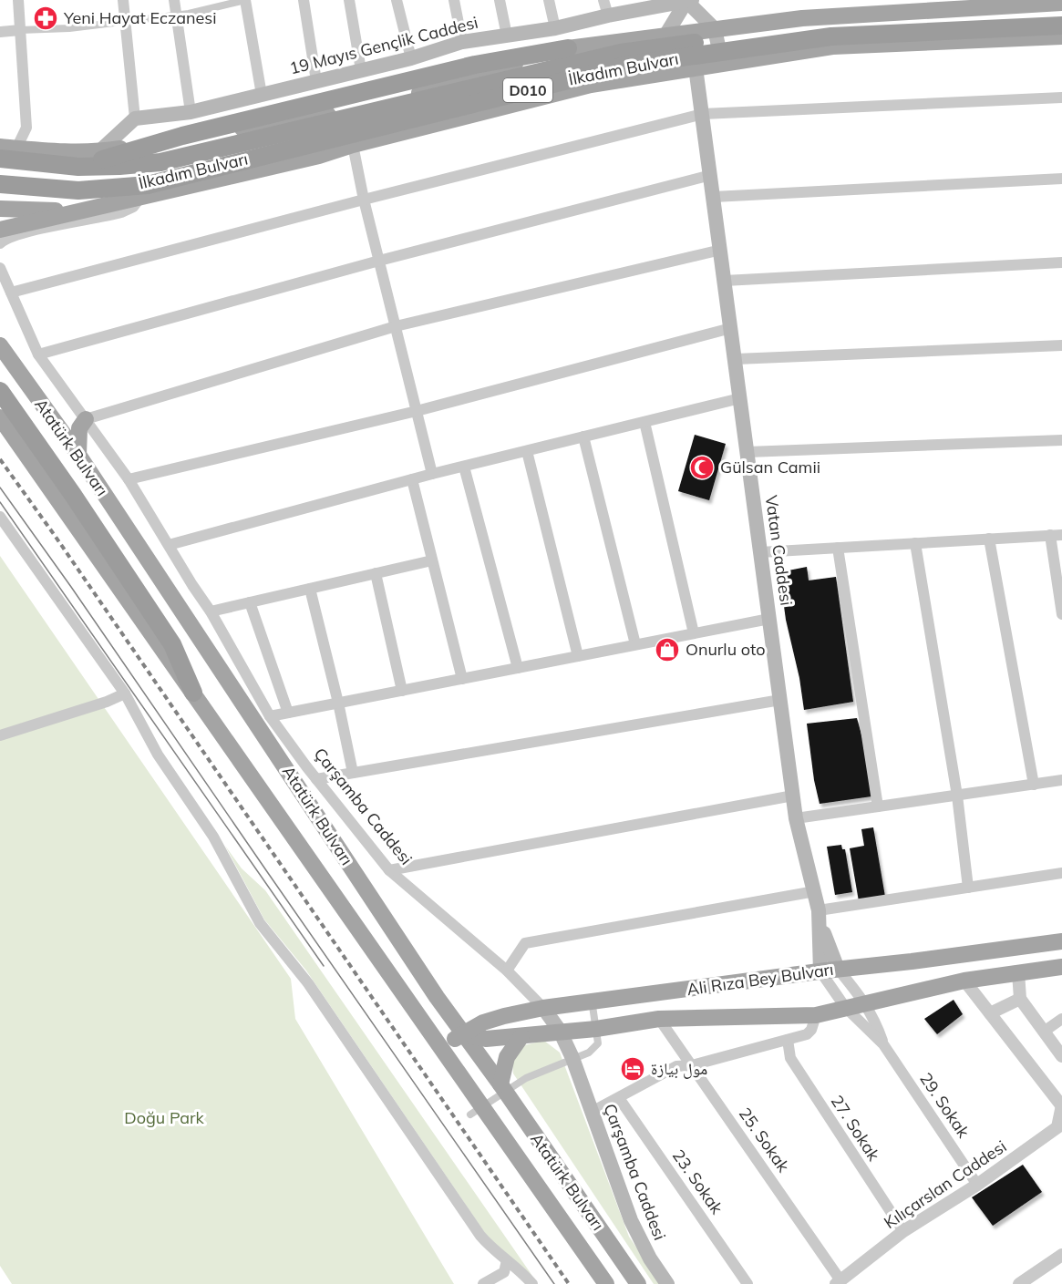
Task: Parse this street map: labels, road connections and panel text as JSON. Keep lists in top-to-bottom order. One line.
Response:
{"streets":{"highway":["İlkadım Bulvarı","D010"],"main road":["19 Mayıs Gençlik Caddesi","Atatürk Bulvarı","Vatan Caddesi","Çarşamba Caddesi","Ali Rıza Bey Bulvarı"],"street":["29. Sokak","27. Sokak","25. Sokak","23. Sokak","Kılıçarslan Caddesi"]},"crossings":[["İlkadım Bulvarı","Vatan Caddesi"],["Atatürk Bulvarı","Ali Rıza Bey Bulvarı"],["Vatan Caddesi","Ali Rıza Bey Bulvarı"],["Çarşamba Caddesi","Ali Rıza Bey Bulvarı"],["Ali Rıza Bey Bulvarı","25. Sokak"],["29. Sokak","Kılıçarslan Caddesi"],["27. Sokak","Kılıçarslan Caddesi"],["25. Sokak","Kılıçarslan Caddesi"]],"parks":["Doğu Park"],"places":{"pharmacy":["Yeni Hayat Eczanesi"],"mosque":["Gülsan Camii"],"shop":["Onurlu oto"],"hotel":["مول بيازة"]}}
